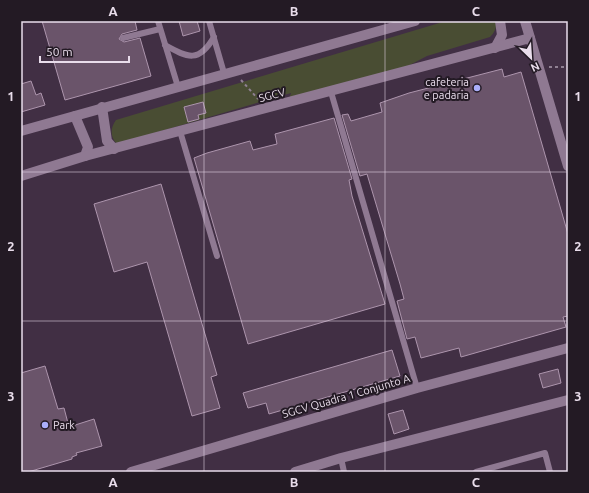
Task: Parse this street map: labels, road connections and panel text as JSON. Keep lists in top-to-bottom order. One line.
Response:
{"streets":{"street":["SGCV","SGCV Quadra 1 Conjunto A"]},"places":["cafeteria e padaria","Park"],"scale_bar":"50 m","north":"bottom right","grid":{"columns":["A","B","C"],"rows":["1","2","3"]}}
